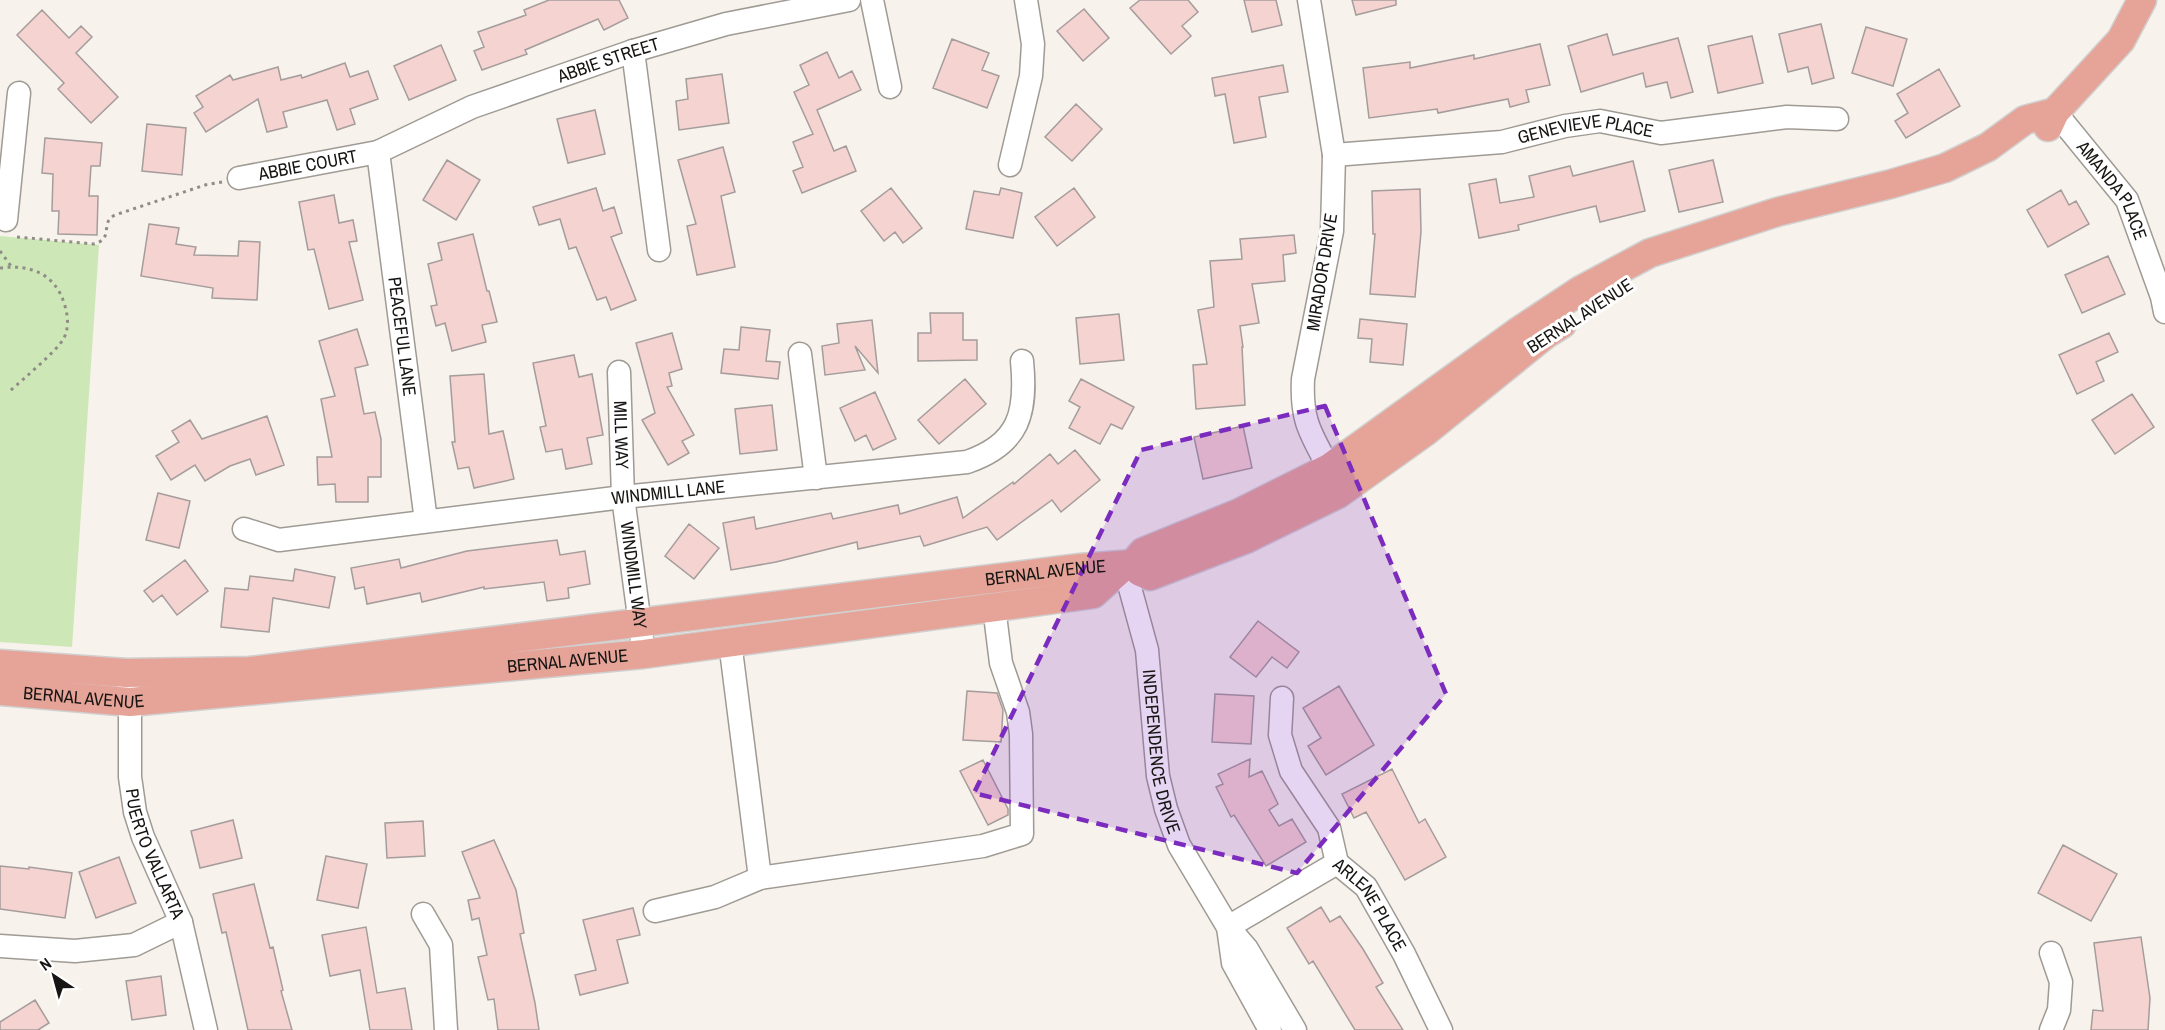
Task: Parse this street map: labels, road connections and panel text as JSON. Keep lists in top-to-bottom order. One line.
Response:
{"streets":{"main road":["BERNAL AVENUE"],"street":["ABBIE STREET","GENEVIEVE PLACE","ABBIE COURT","AMANDA PLACE","MIRADOR DRIVE","PEACEFUL LANE","MILL WAY","WINDMILL LANE","WINDMILL WAY","INDEPENDENCE DRIVE","PUERTO VALLARTA","ARLENE PLACE"]},"crossings":[["ABBIE STREET","ABBIE COURT"],["ABBIE STREET","PEACEFUL LANE"],["GENEVIEVE PLACE","MIRADOR DRIVE"],["ABBIE COURT","PEACEFUL LANE"],["AMANDA PLACE","BERNAL AVENUE"],["MIRADOR DRIVE","BERNAL AVENUE"],["BERNAL AVENUE","WINDMILL WAY"],["BERNAL AVENUE","INDEPENDENCE DRIVE"],["BERNAL AVENUE","PUERTO VALLARTA"],["PEACEFUL LANE","WINDMILL LANE"],["MILL WAY","WINDMILL LANE"],["MILL WAY","WINDMILL WAY"],["WINDMILL LANE","WINDMILL WAY"],["INDEPENDENCE DRIVE","ARLENE PLACE"]],"north":"top left"}
